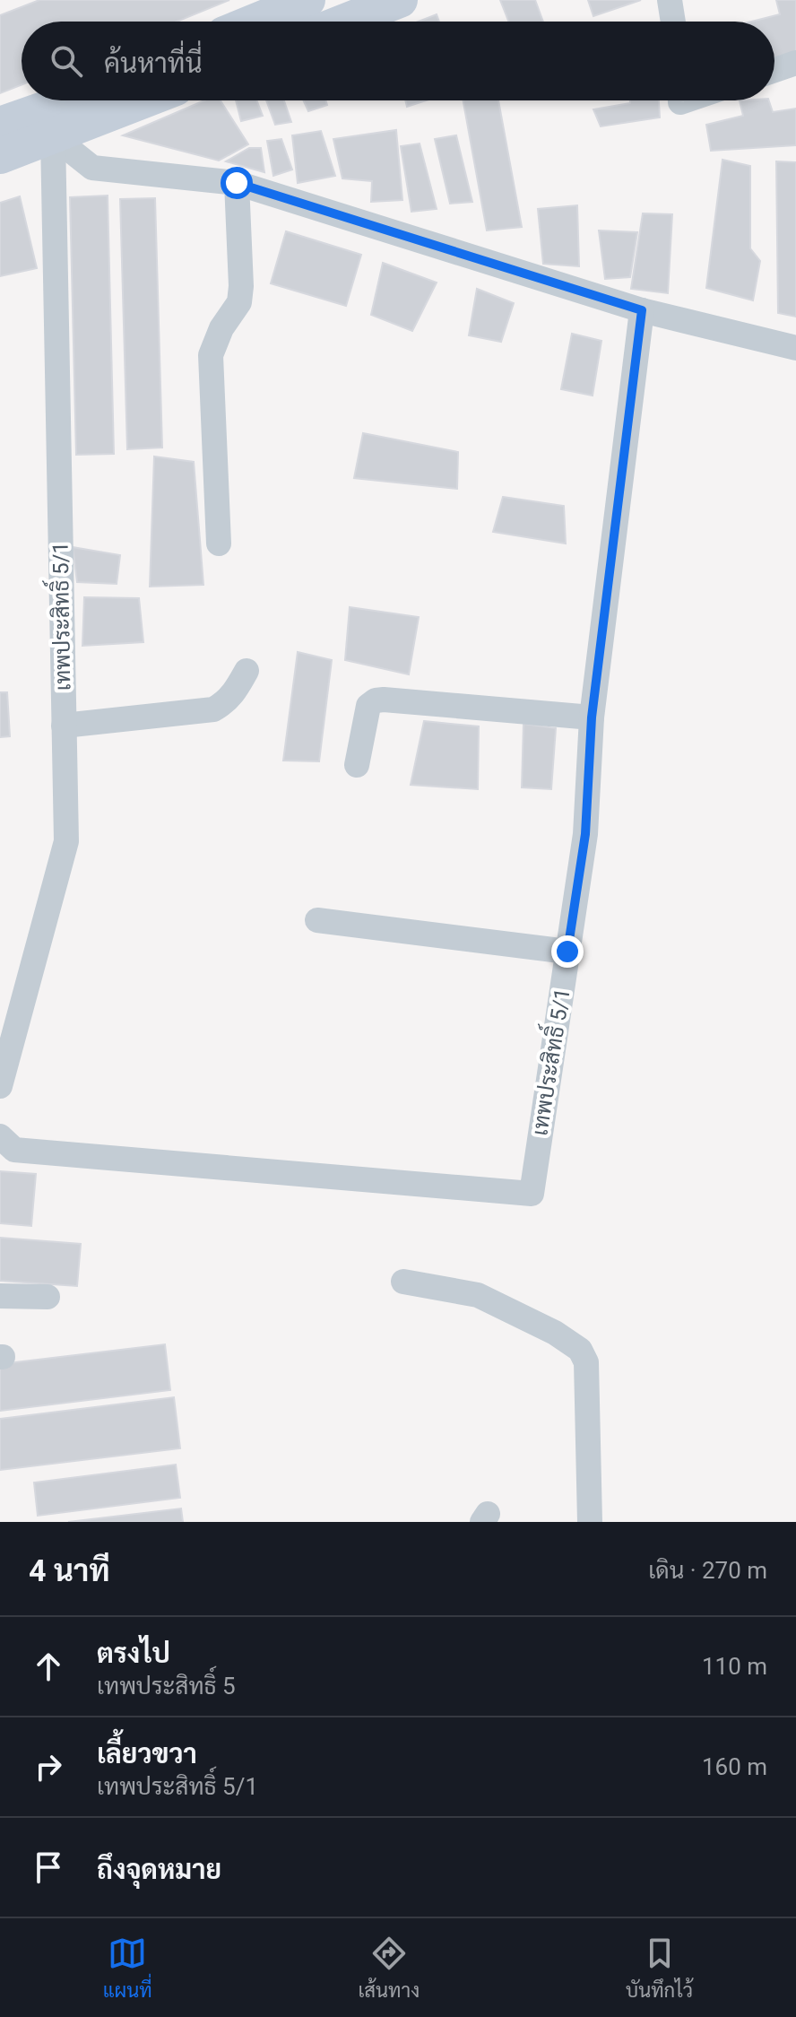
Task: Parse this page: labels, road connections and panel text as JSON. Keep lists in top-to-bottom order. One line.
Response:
{"streets":{"street":["เทพประสิทธิ์ 5/1"]},"page":{"search":"ค้นหาที่นี่","heading":["4 นาที","เดิน · 270 m"],"list":[["ตรงไป","เทพประสิทธิ์ 5","110 m"],["เลี้ยวขวา","เทพประสิทธิ์ 5/1","160 m"],"ถึงจุดหมาย"],"nav":["แผนที่","เส้นทาง","บันทึกไว้"]}}
